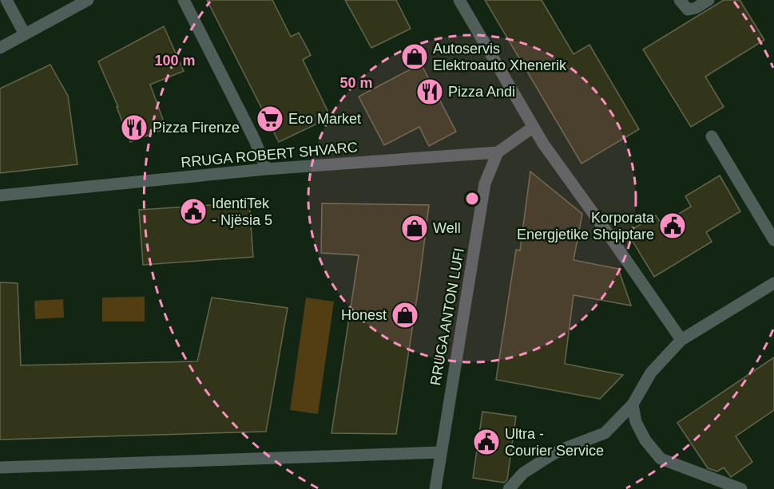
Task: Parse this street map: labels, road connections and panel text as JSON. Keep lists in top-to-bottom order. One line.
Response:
{"streets":{"street":["RRUGA ROBERT SHVARC","RRUGA ANTON LUFI"]},"crossings":[["RRUGA ROBERT SHVARC","RRUGA ANTON LUFI"]],"places":{"shop":["Autoservis Elektroauto Xhenerik","Well","Honest"],"restaurant":["Pizza Andi","Pizza Firenze"],"supermarket":["Eco Market"],"public building":["IdentiTek - Njësia 5","Korporata Energjetike Shqiptare","Ultra - Courier Service"]},"rings":["100 m","50 m"]}
